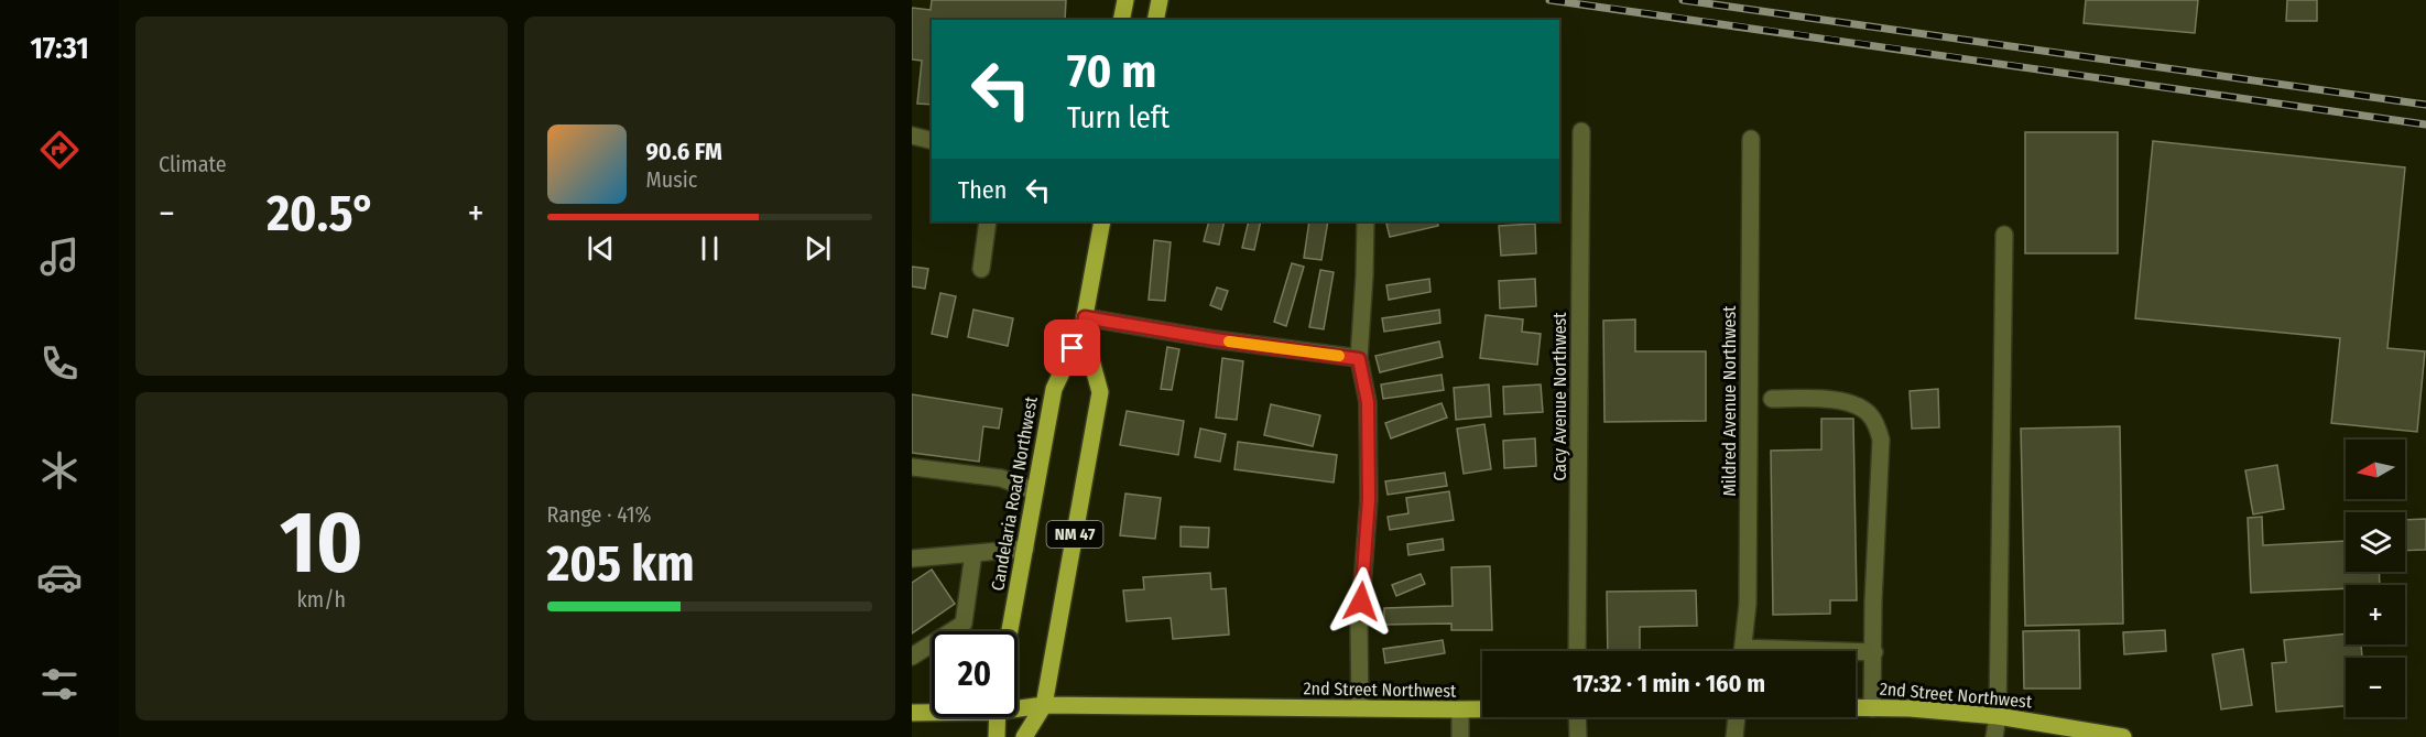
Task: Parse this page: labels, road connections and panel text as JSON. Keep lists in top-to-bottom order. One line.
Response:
{"streets":{"main road":["Candelaria Road Northwest","NM 47","2nd Street Northwest"],"street":["Cacy Avenue Northwest","Mildred Avenue Northwest"]},"crossings":[["Candelaria Road Northwest","2nd Street Northwest"]],"north":"left","page":{"tabs":"17:31","tile":["Climate",["10","km/h"],["Range · 41%","205 km"]],"turn":["70 m","Turn left"],"song":["90.6 FM","Music"],"then":"Then","heat":["−","20.5°","+"],"map_buttons":["+","−"],"limit":"20","trip":"17:32 · 1 min · 160 m"}}
